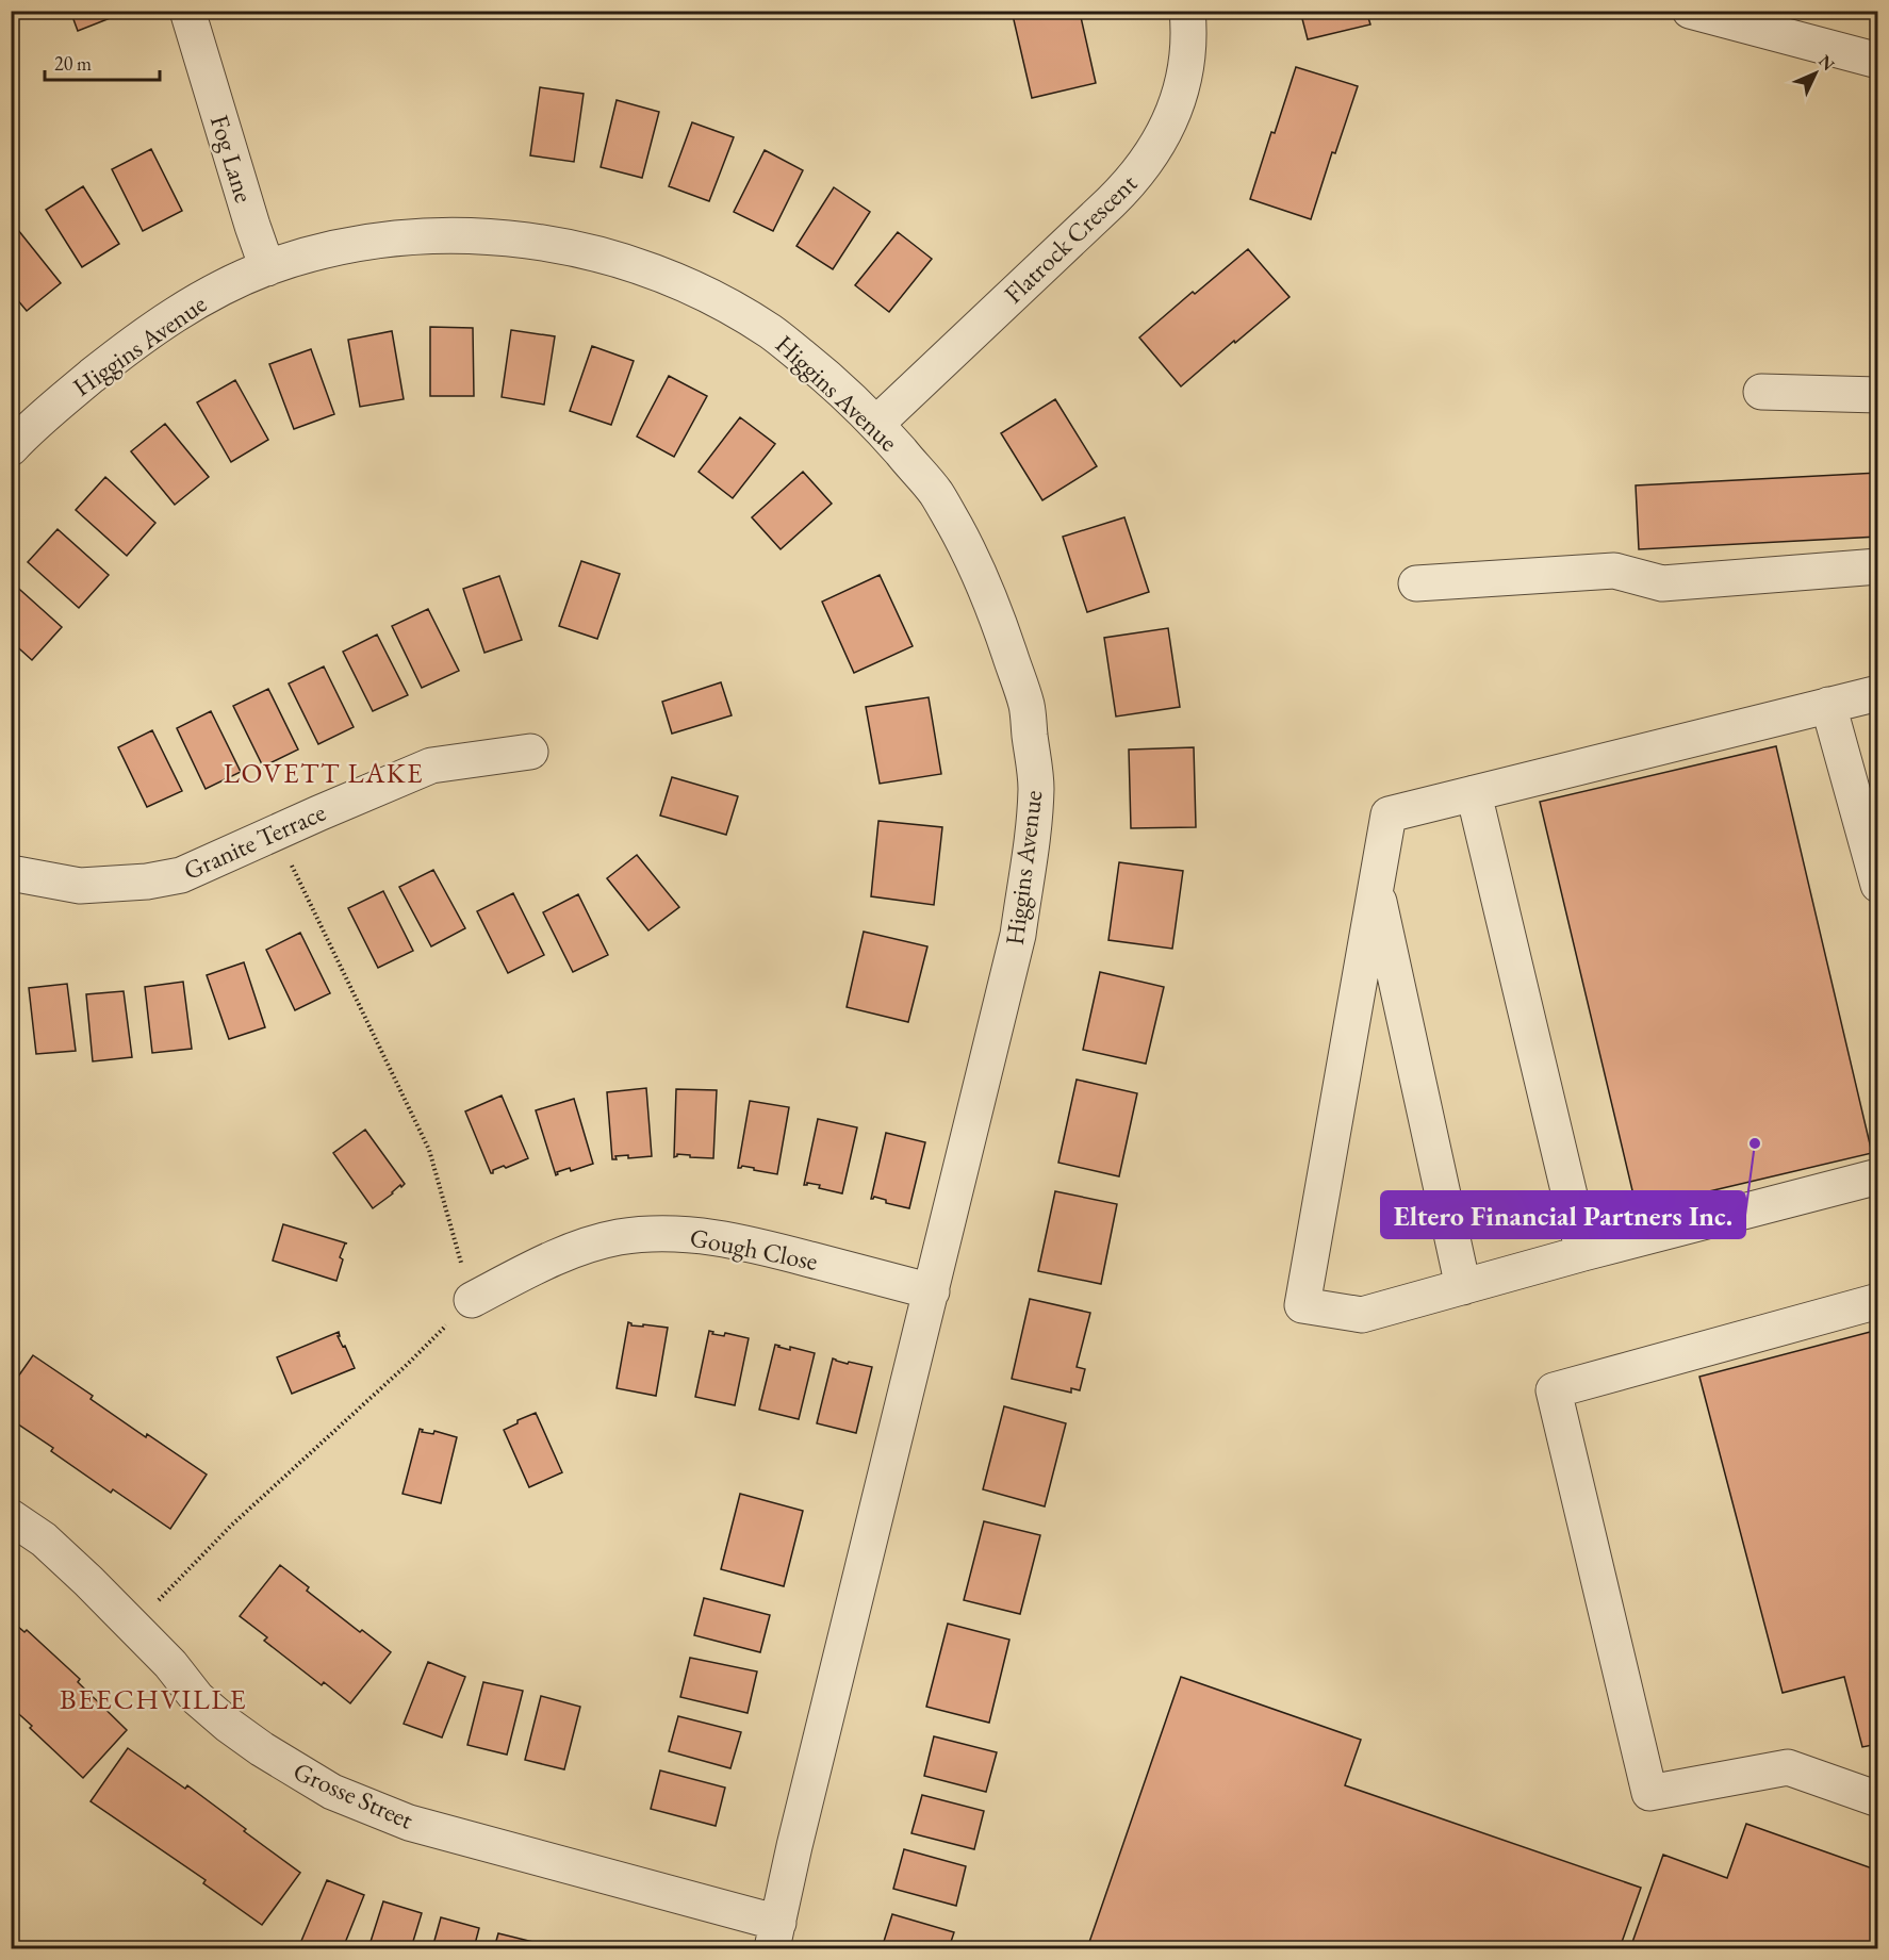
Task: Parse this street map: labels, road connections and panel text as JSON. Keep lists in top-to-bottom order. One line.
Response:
{"streets":{"street":["Fog Lane","Flatrock Crescent","Higgins Avenue","Granite Terrace","Gough Close","Grosse Street"]},"crossings":[["Fog Lane","Higgins Avenue"],["Flatrock Crescent","Higgins Avenue"],["Higgins Avenue","Gough Close"],["Higgins Avenue","Grosse Street"]],"districts":["LOVETT LAKE","BEECHVILLE"],"places":["Eltero Financial Partners Inc."],"scale_bar":"20 m","north":"top right"}
